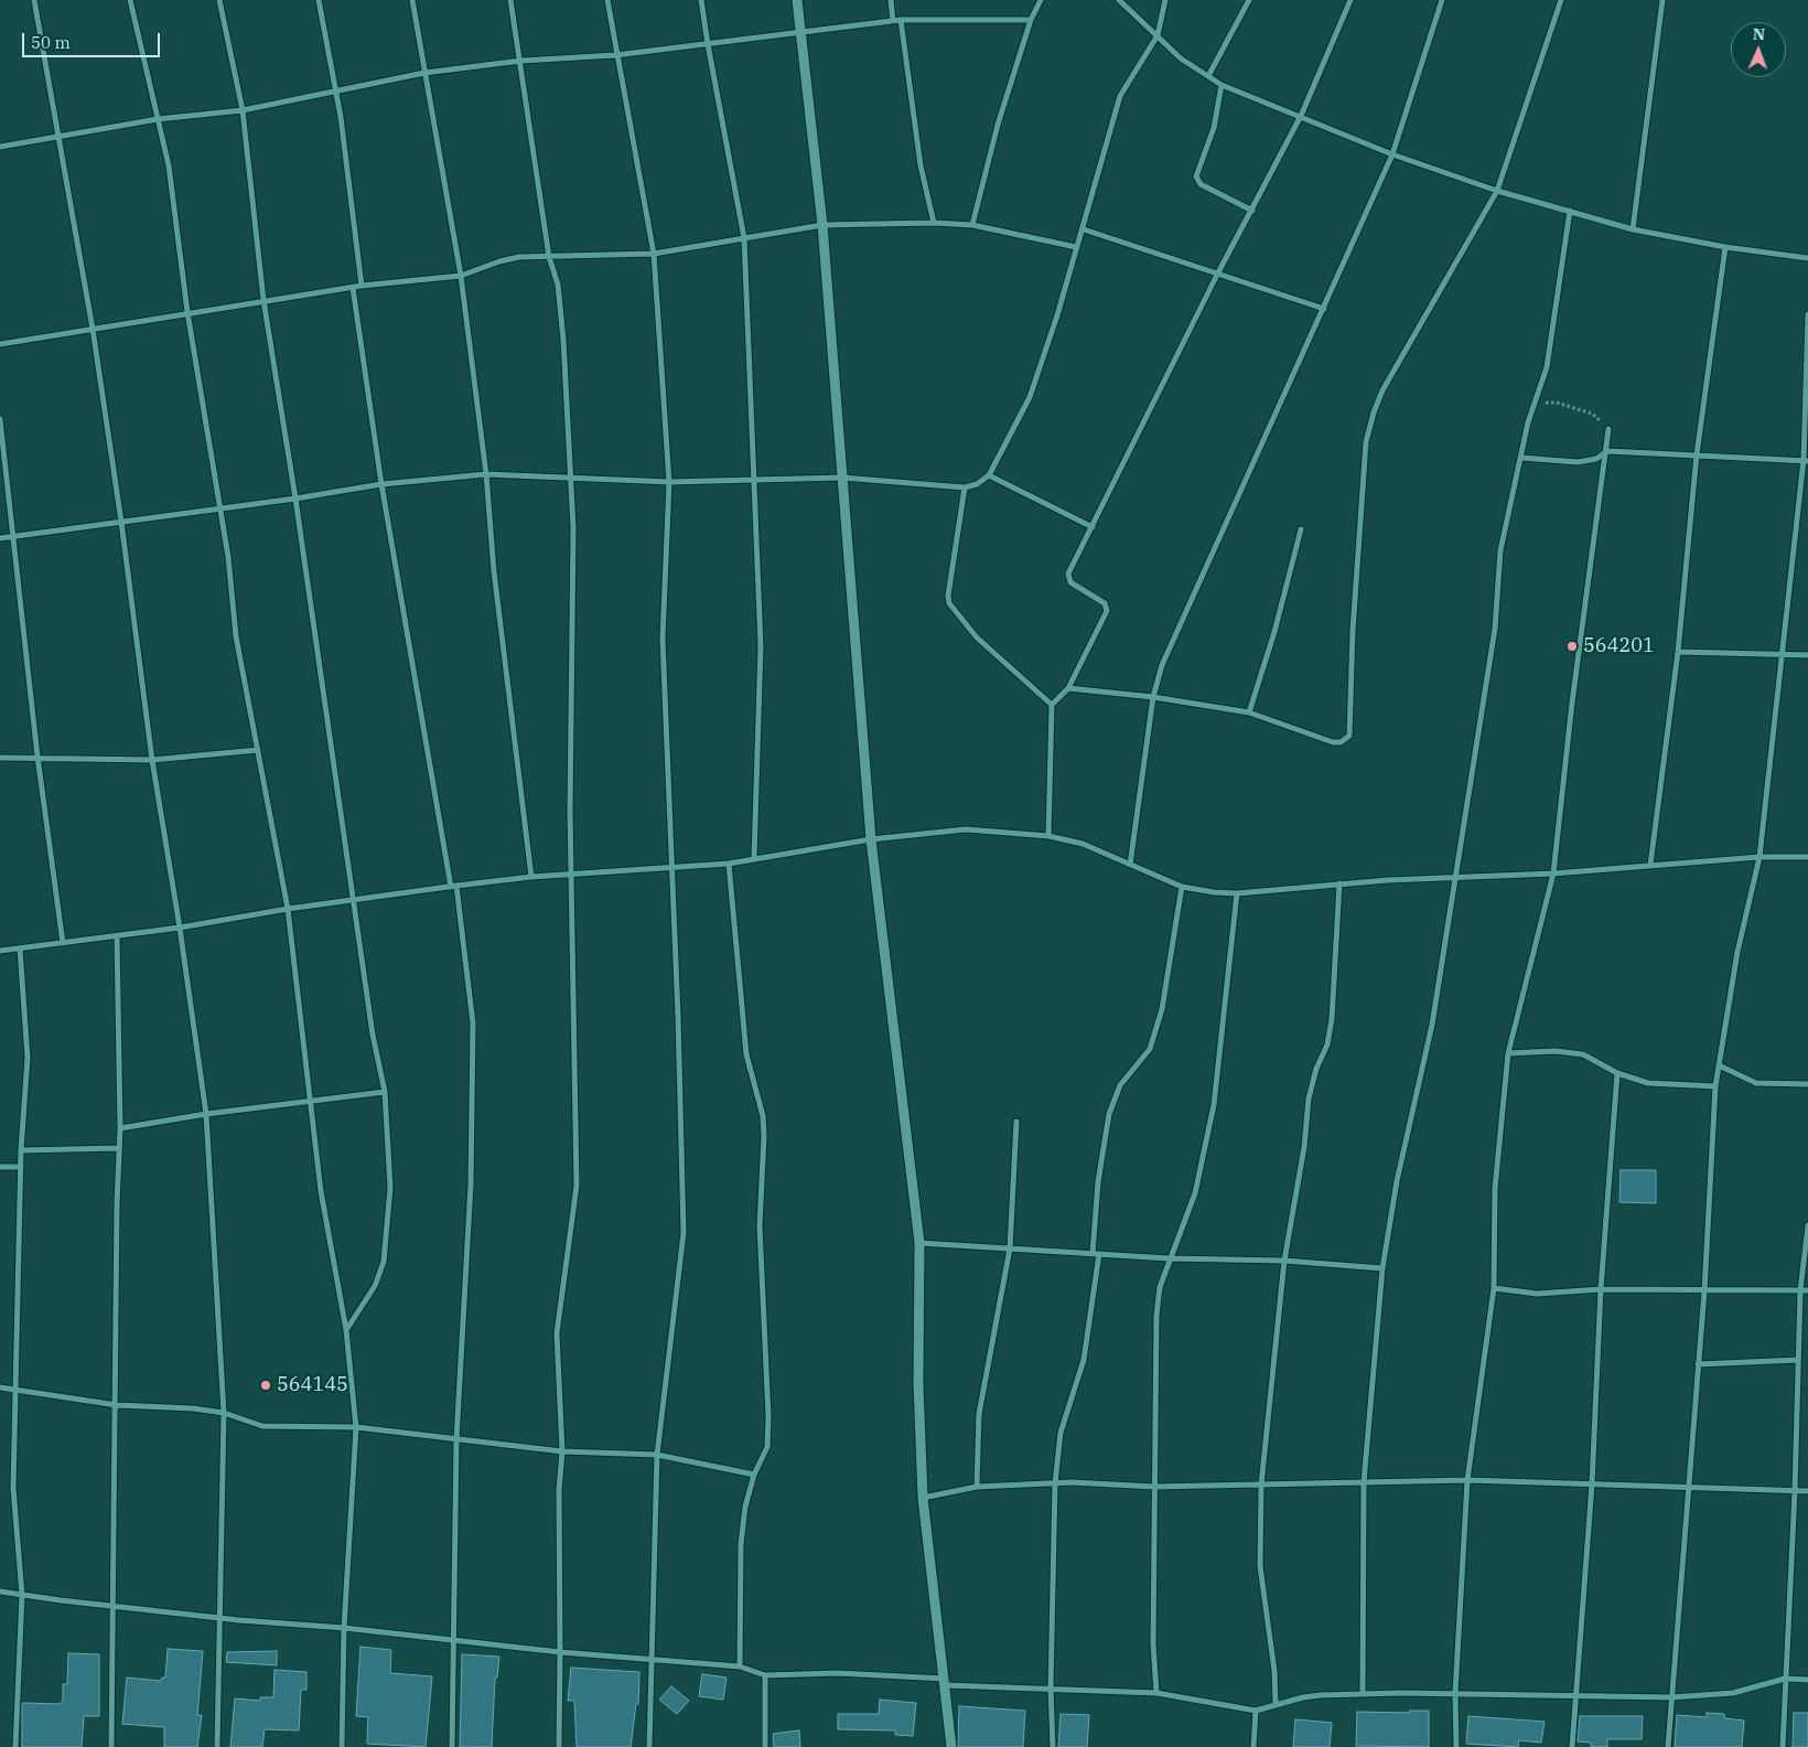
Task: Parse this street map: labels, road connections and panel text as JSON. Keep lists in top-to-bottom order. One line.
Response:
{"places":["564201","564145"],"scale_bar":"50 m","north":"top"}
